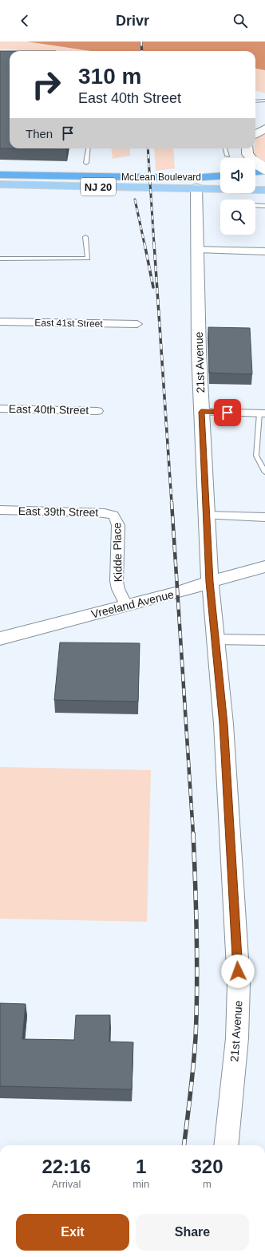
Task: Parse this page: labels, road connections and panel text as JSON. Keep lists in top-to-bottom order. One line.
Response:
{"streets":{"highway":["McLean Boulevard","NJ 20"],"street":["East 41st Street","21st Avenue","East 40th Street","East 39th Street","Kidde Place","Vreeland Avenue"]},"crossings":[["McLean Boulevard","21st Avenue"],["21st Avenue","Vreeland Avenue"],["East 39th Street","Kidde Place"],["Kidde Place","Vreeland Avenue"]],"page":{"header":"Drivr","turn":["310 m","East 40th Street"],"then":"Then","eta":["22:16","Arrival","1","min","320","m"],"buttons":["Exit","Share"]}}
